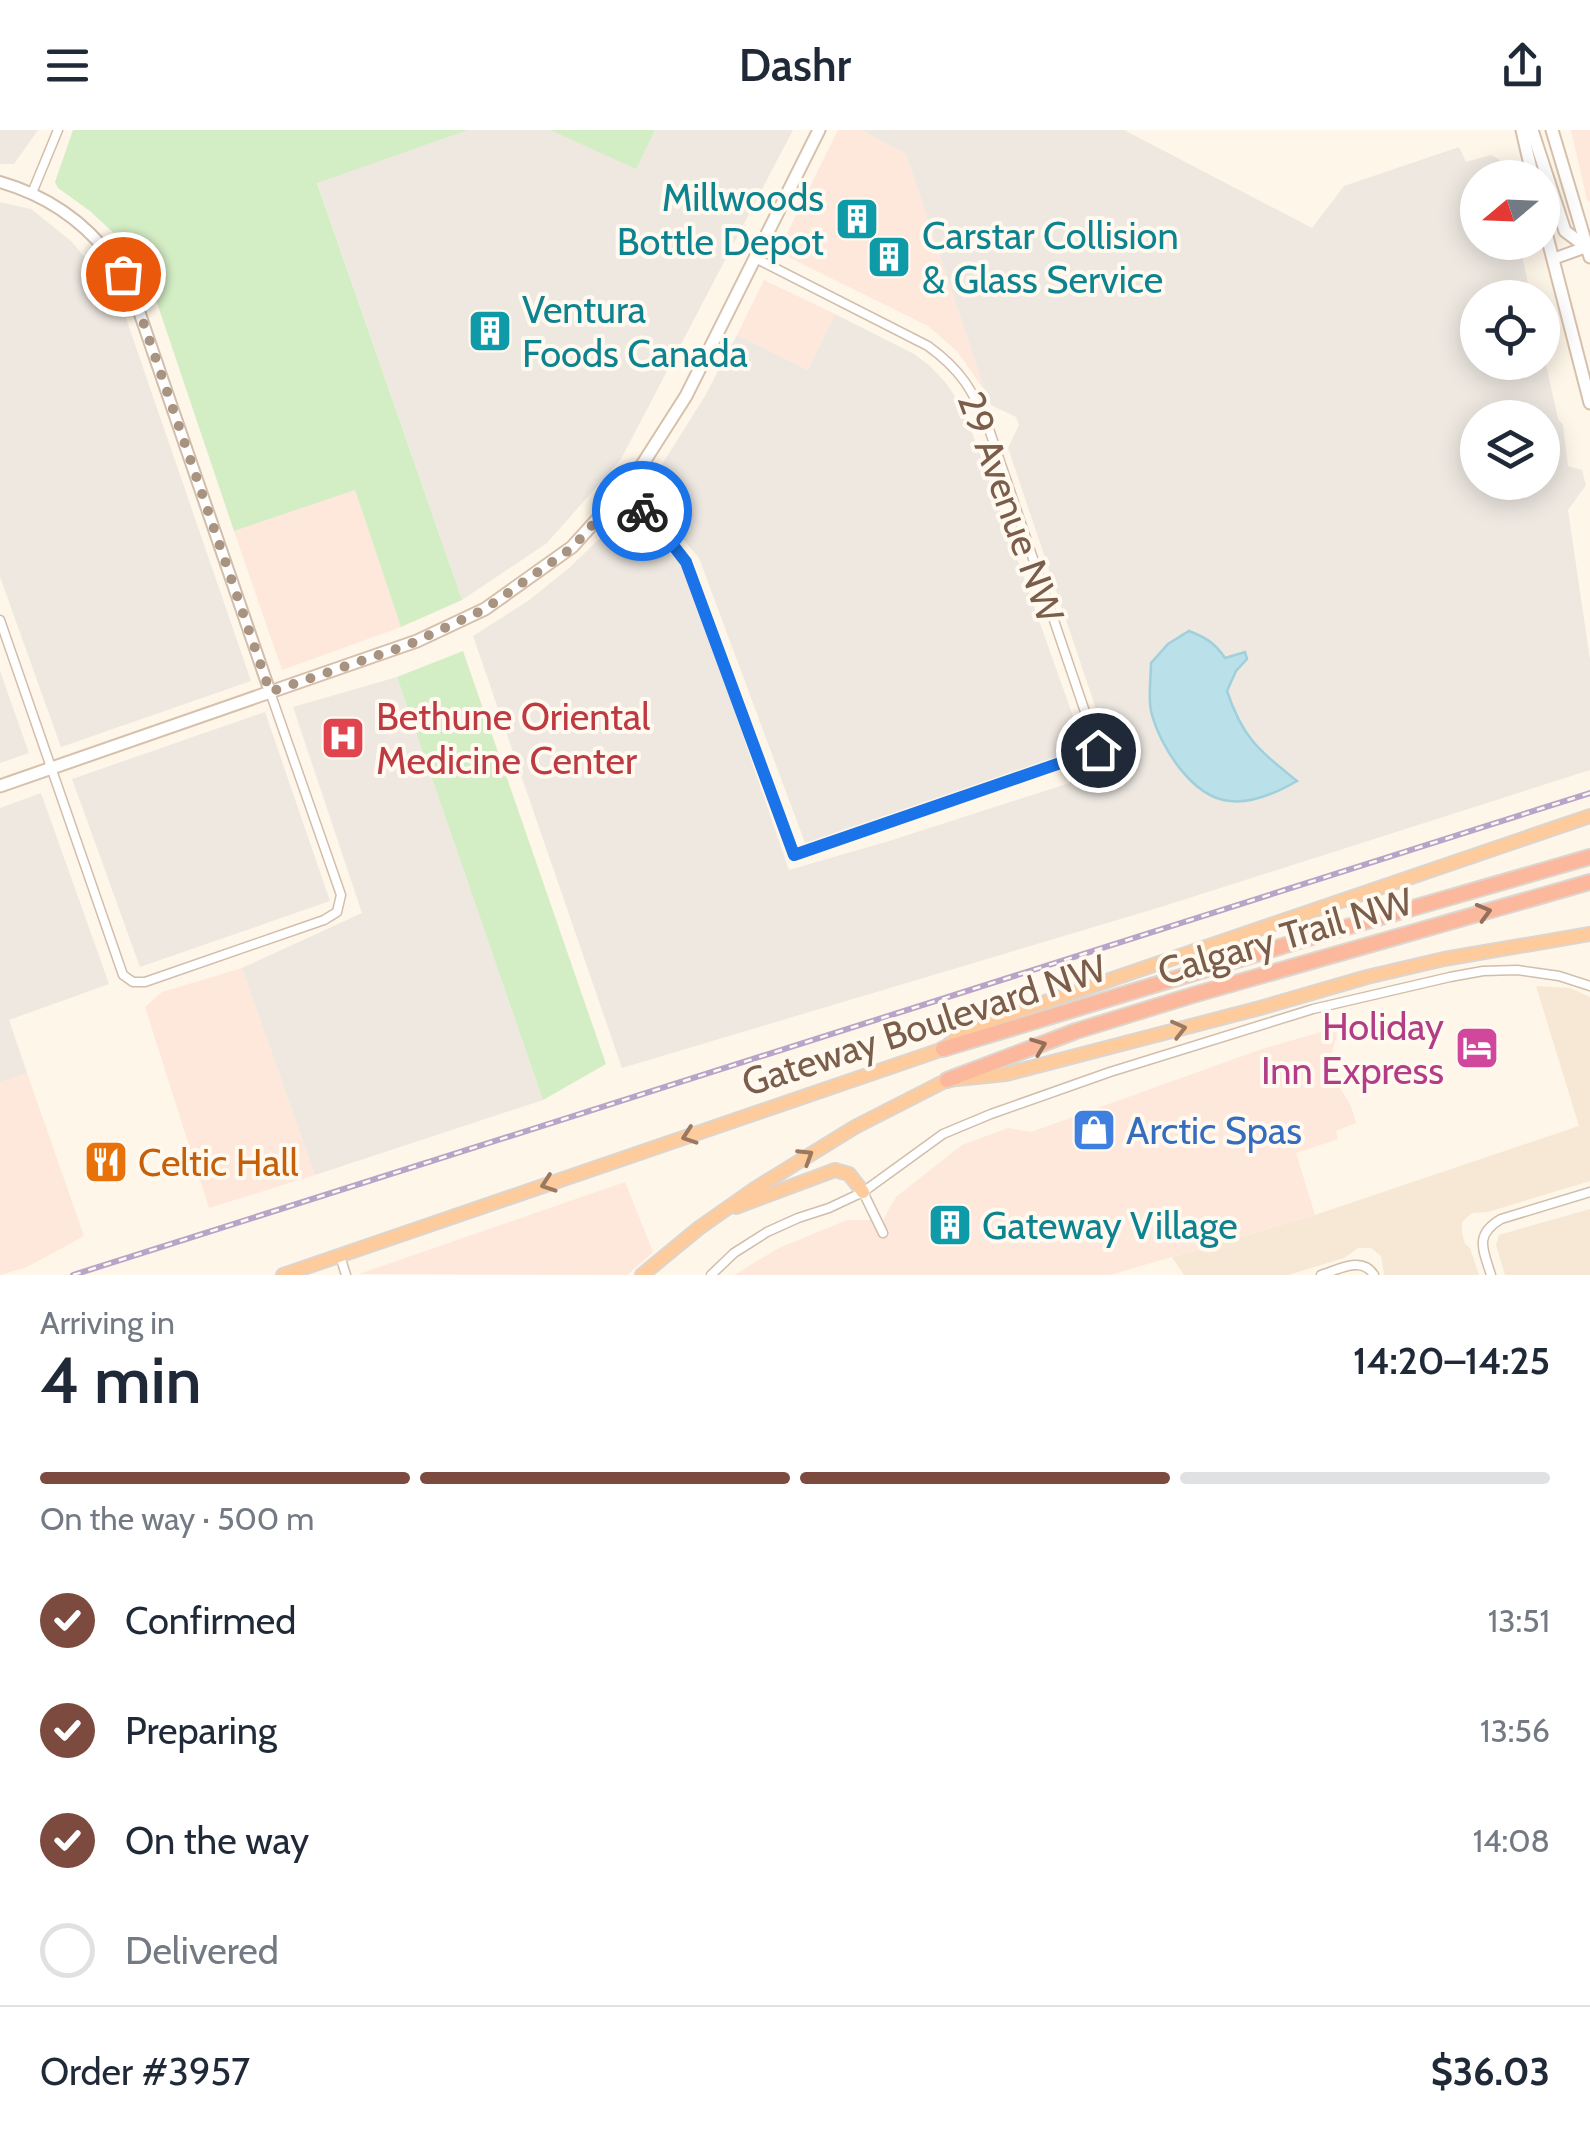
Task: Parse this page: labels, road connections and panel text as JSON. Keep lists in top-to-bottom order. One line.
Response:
{"streets":{"highway":["Calgary Trail NW","Gateway Boulevard NW"],"street":["29 Avenue NW"]},"one_way":["Gateway Boulevard NW"],"places":{"building":["Millwoods Bottle Depot","Carstar Collision & Glass Service","Ventura Foods Canada","Gateway Village"],"hospital":["Bethune Oriental Medicine Center"],"hotel":["Holiday Inn Express"],"shop":["Arctic Spas"],"restaurant":["Celtic Hall"]},"north":"left","page":{"header":"Dashr","heading":["4 min","Arriving in","14:20–14:25"],"panel":["Order #3957","$36.03"],"bar":"On the way · 500 m","list":[["Confirmed","13:51"],["Preparing","13:56"],["On the way","14:08"],"Delivered"]}}
